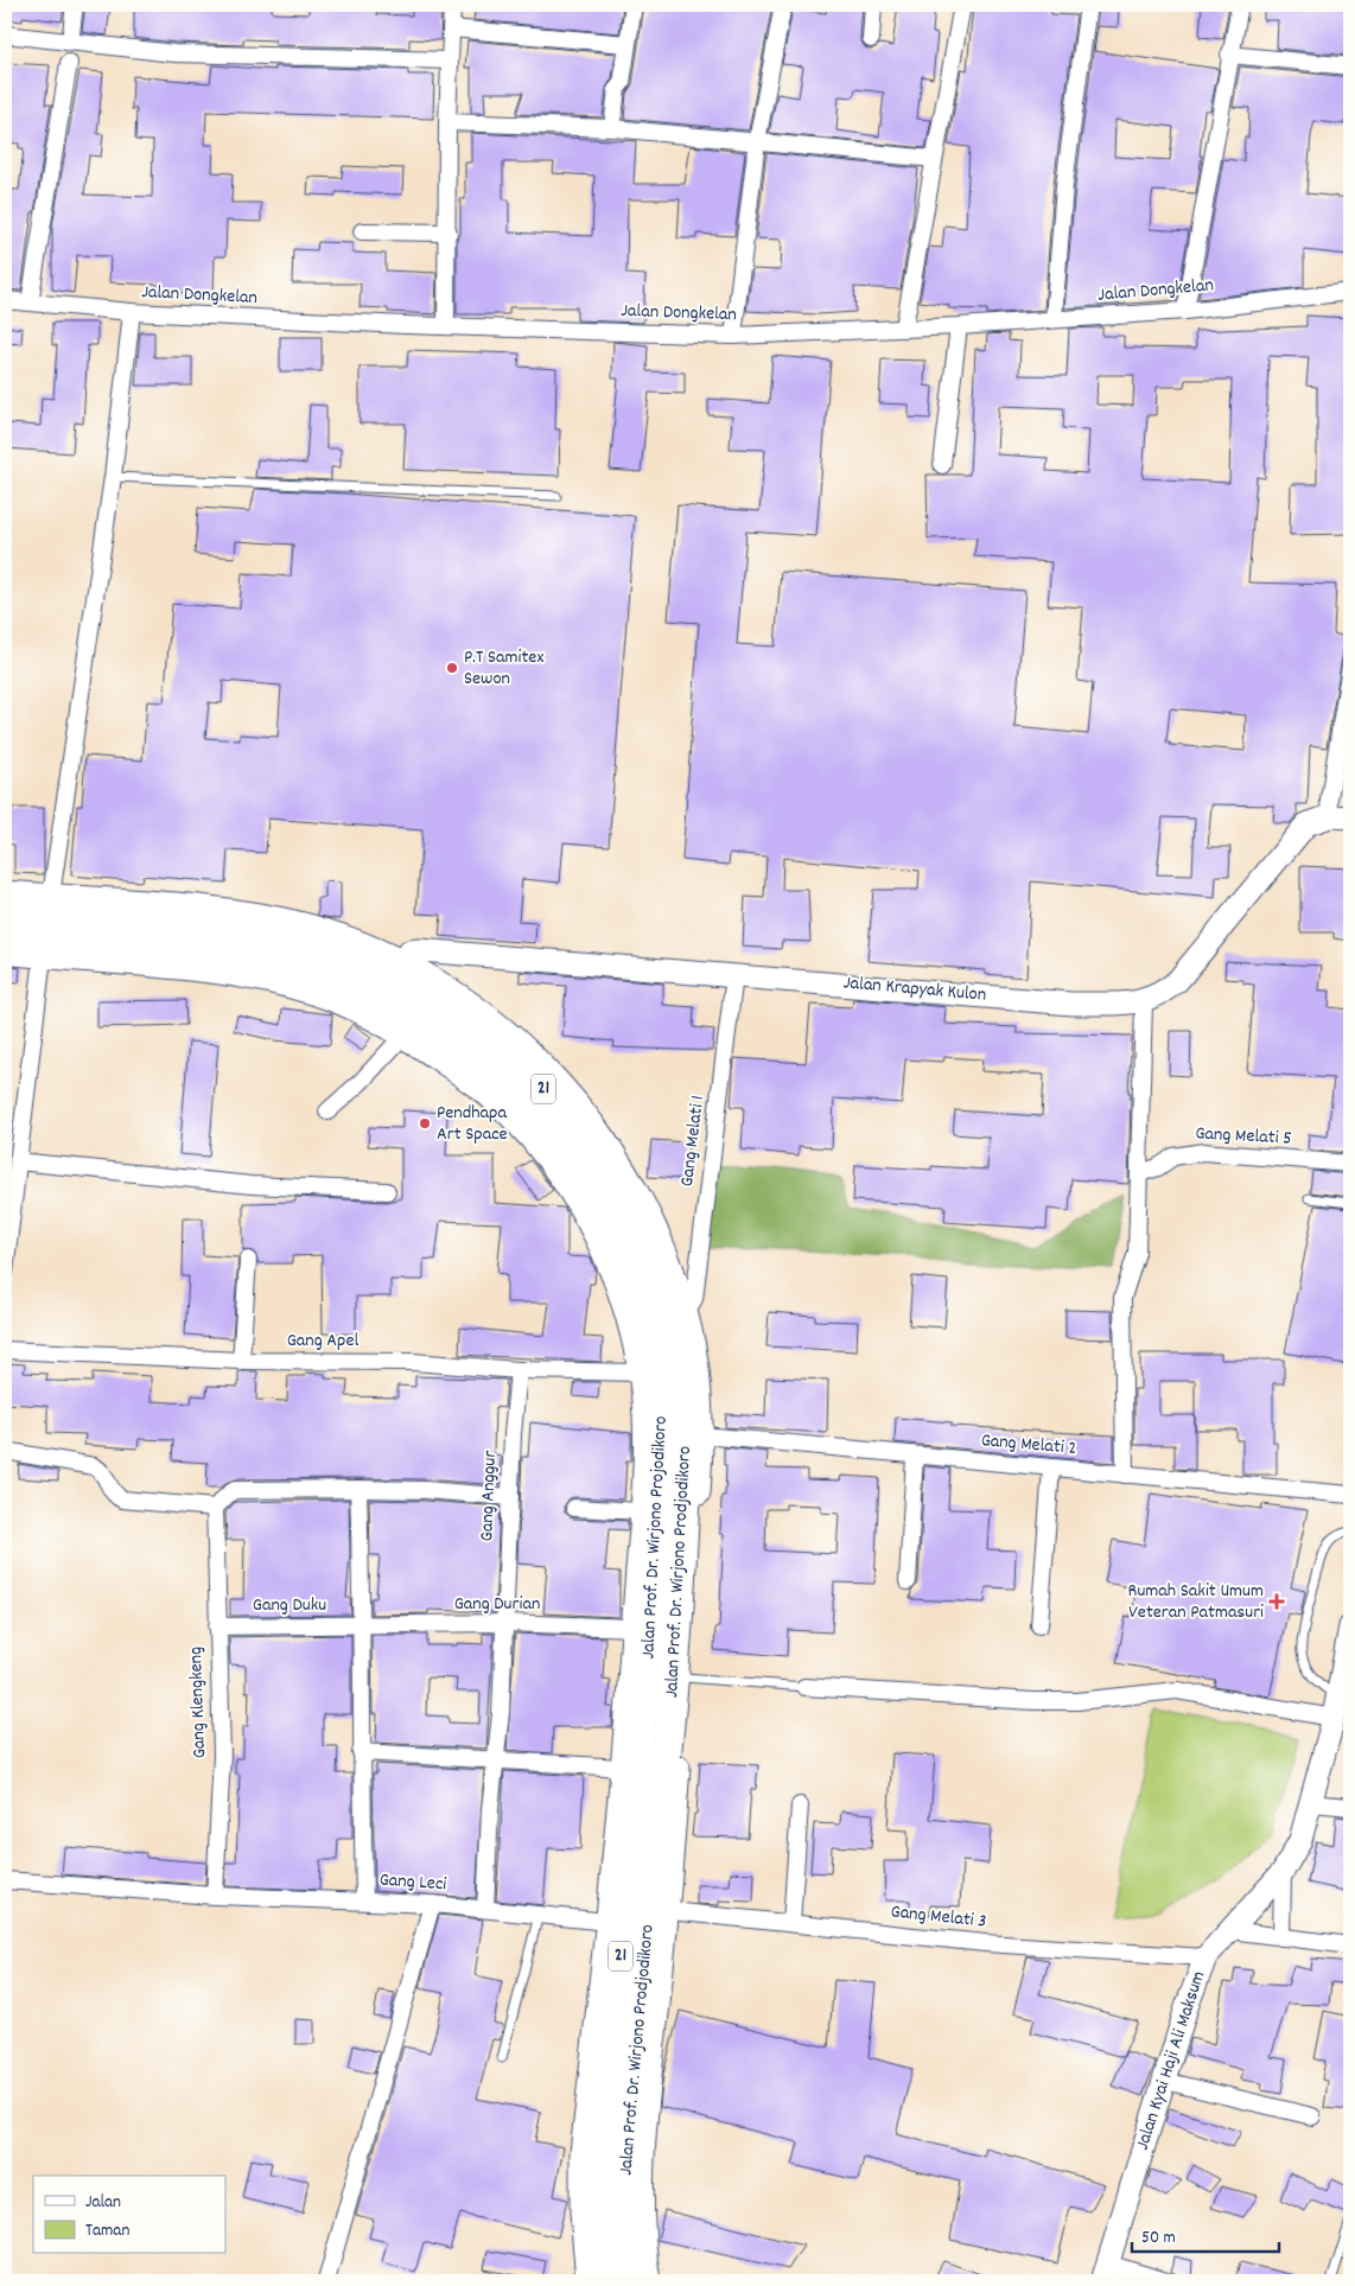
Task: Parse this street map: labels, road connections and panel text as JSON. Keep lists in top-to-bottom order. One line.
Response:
{"streets":{"highway":["21","Jalan Prof. Dr. Wirjono Projodikoro","Jalan Prof. Dr. Wirjono Prodjodikoro"],"street":["Jalan Dongkelan","Jalan Krapyak Kulon","Gang Melati 5","Gang Melati 1","Gang Apel","Gang Melati 2","Gang Anggur","Gang Durian","Gang Duku","Gang Klengkeng","Gang Leci","Gang Melati 3","Jalan Kyai Haji Ali Maksum"]},"crossings":[["Jalan Krapyak Kulon","Gang Melati 1"],["Gang Apel","Gang Anggur"],["Gang Anggur","Gang Durian"],["Gang Anggur","Gang Leci"],["Jalan Prof. Dr. Wirjono Projodikoro","Gang Durian"],["Gang Durian","Gang Duku"],["Gang Duku","Gang Klengkeng"],["Gang Klengkeng","Gang Leci"],["Gang Melati 3","Jalan Kyai Haji Ali Maksum"]],"places":{"other":["P.T Samitex Sewon","Pendhapa Art Space"],"health":["Rumah Sakit Umum Veteran Patmasuri"]},"legend":["Jalan","Taman"],"scale_bar":"50 m"}
